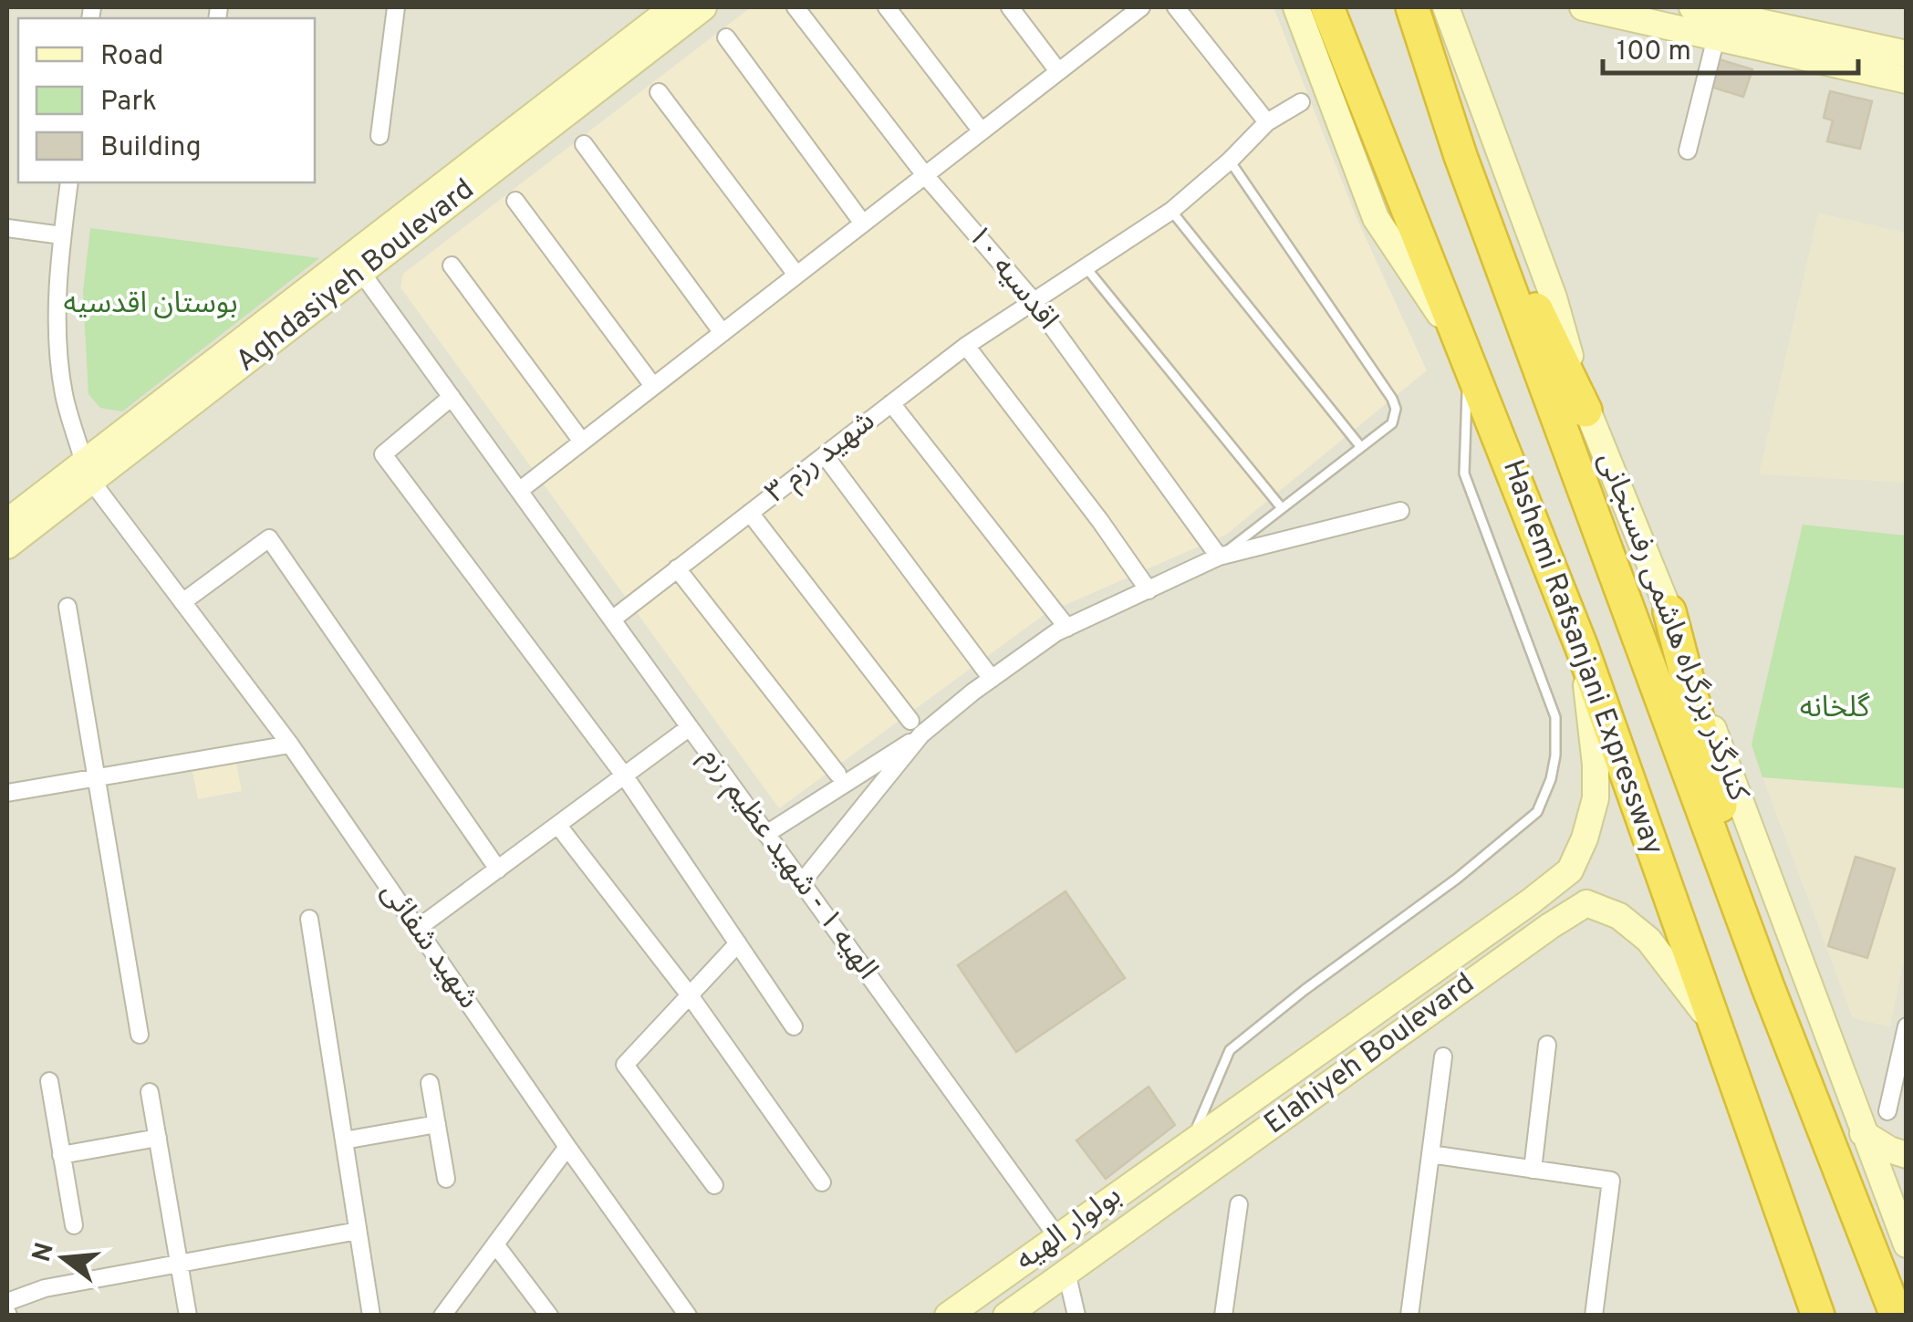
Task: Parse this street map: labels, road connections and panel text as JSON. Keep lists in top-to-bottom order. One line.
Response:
{"streets":{"highway":["Hashemi Rafsanjani Expressway"],"main road":["Aghdasiyeh Boulevard","کنارگذر بزرگراه هاشمی رفسنجانی","Elahiyeh Boulevard","بولوار الهیه"],"street":["اقدسیه ۱۰","شهید رزم ۳","الهیه ۱ - شهید عظیم رزم","شهید شفائی"]},"crossings":[["Aghdasiyeh Boulevard","الهیه ۱ - شهید عظیم رزم"],["Aghdasiyeh Boulevard","شهید شفائی"],["اقدسیه ۱۰","شهید رزم ۳"],["شهید رزم ۳","الهیه ۱ - شهید عظیم رزم"],["Hashemi Rafsanjani Expressway","Elahiyeh Boulevard"],["الهیه ۱ - شهید عظیم رزم","بولوار الهیه"],["Elahiyeh Boulevard","بولوار الهیه"]],"parks":["بوستان اقدسیه","گلخانه"],"legend":["Road","Park","Building"],"scale_bar":"100 m","north":"left"}
